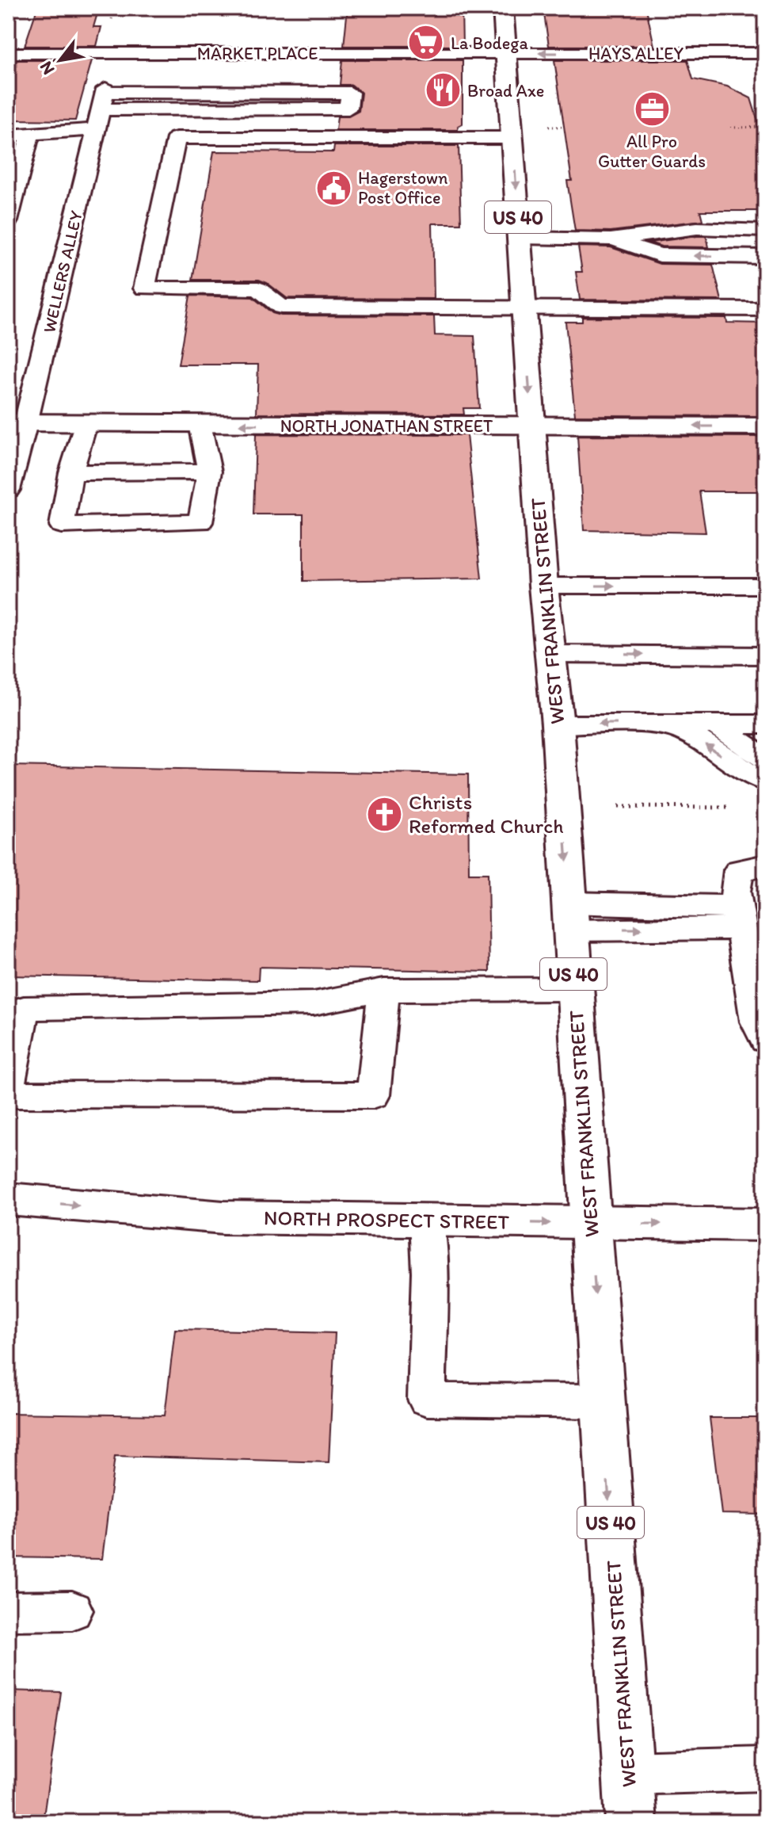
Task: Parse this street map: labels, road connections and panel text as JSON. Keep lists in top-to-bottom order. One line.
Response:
{"streets":{"main road":["US 40","NORTH JONATHAN STREET","WEST FRANKLIN STREET","NORTH PROSPECT STREET"],"lane":["MARKET PLACE","HAYS ALLEY","WELLERS ALLEY"]},"crossings":[["MARKET PLACE","HAYS ALLEY"],["MARKET PLACE","WELLERS ALLEY"],["MARKET PLACE","WEST FRANKLIN STREET"],["HAYS ALLEY","WEST FRANKLIN STREET"],["WELLERS ALLEY","NORTH JONATHAN STREET"],["NORTH JONATHAN STREET","WEST FRANKLIN STREET"],["WEST FRANKLIN STREET","NORTH PROSPECT STREET"]],"one_way":["NORTH JONATHAN STREET","WEST FRANKLIN STREET","NORTH PROSPECT STREET"],"places":{"supermarket":["La Bodega"],"restaurant":["Broad Axe"],"office":["All Pro Gutter Guards"],"public building":["Hagerstown Post Office"],"church":["Christs Reformed Church"]},"north":"bottom left"}
